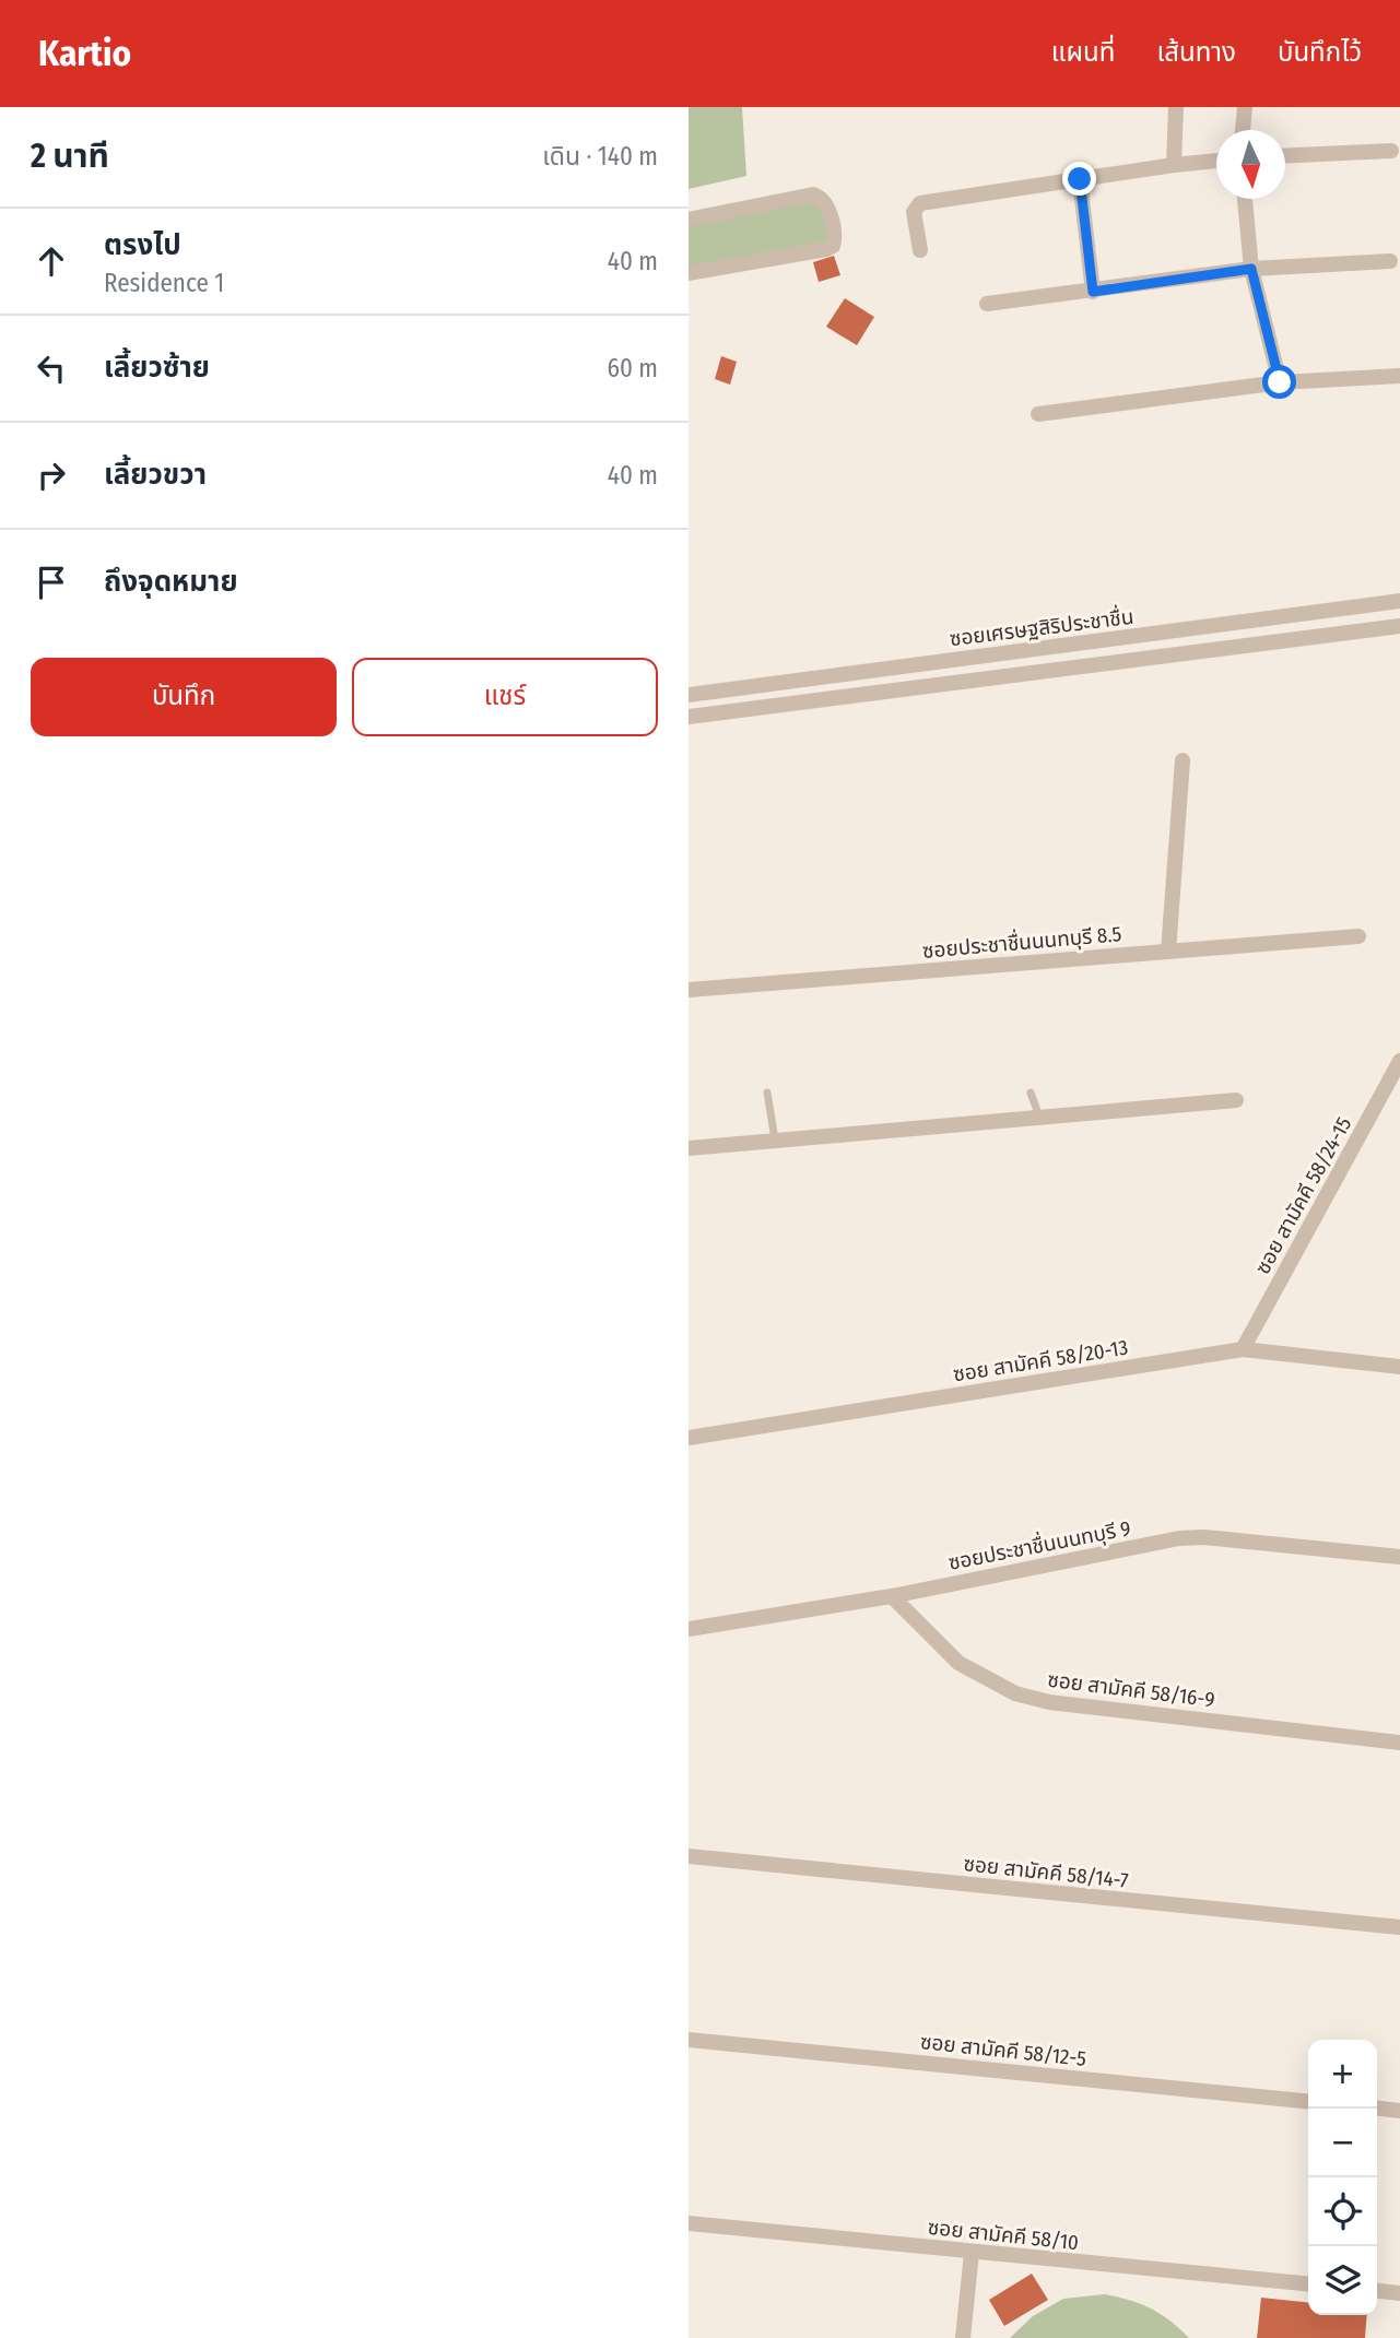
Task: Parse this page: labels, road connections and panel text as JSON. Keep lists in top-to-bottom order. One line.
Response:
{"streets":{"street":["ซอยเศรษฐสิริประชาชื่น","ซอยประชาชื่นนนทบุรี 8.5","ซอย สามัคคี 58/24-15","ซอย สามัคคี 58/20-13","ซอยประชาชื่นนนทบุรี 9","ซอย สามัคคี 58/16-9","ซอย สามัคคี 58/14-7","ซอย สามัคคี 58/12-5","ซอย สามัคคี 58/10"]},"crossings":[["ซอย สามัคคี 58/24-15","ซอย สามัคคี 58/20-13"],["ซอยประชาชื่นนนทบุรี 9","ซอย สามัคคี 58/16-9"]],"north":"bottom","page":{"header":"Kartio","nav":["แผนที่","เส้นทาง","บันทึกไว้"],"heading":["2 นาที","เดิน · 140 m"],"list":[["ตรงไป","Residence 1","40 m"],["เลี้ยวซ้าย","60 m"],["เลี้ยวขวา","40 m"],"ถึงจุดหมาย"],"buttons":["บันทึก","แชร์"],"map_buttons":["+","−"]}}
